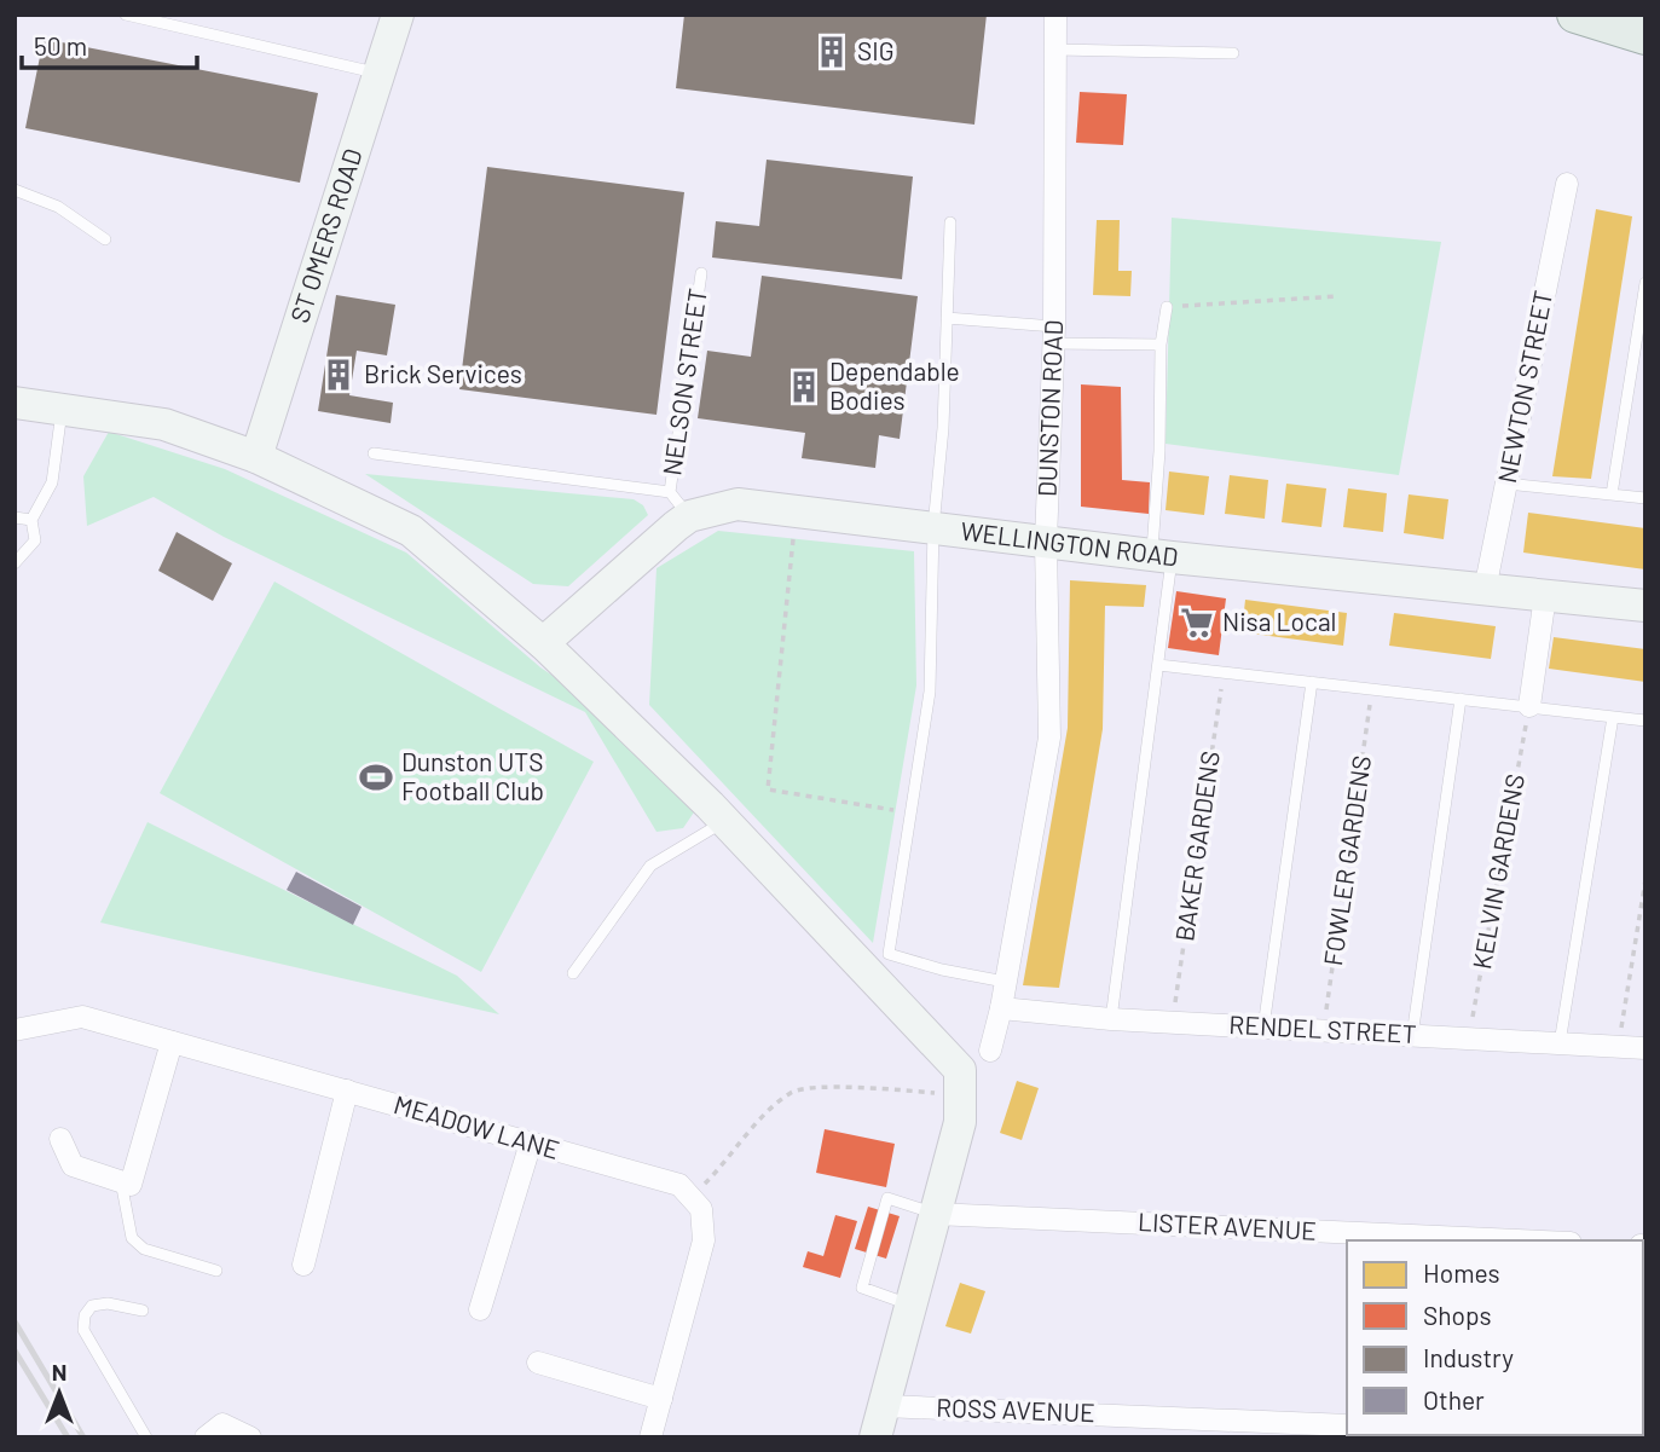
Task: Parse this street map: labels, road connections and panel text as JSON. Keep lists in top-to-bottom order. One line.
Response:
{"streets":{"street":["ST OMERS ROAD","NEWTON STREET","DUNSTON ROAD","WELLINGTON ROAD","RENDEL STREET","MEADOW LANE","LISTER AVENUE","ROSS AVENUE"],"lane":["NELSON STREET"],"path":["BAKER GARDENS","FOWLER GARDENS","KELVIN GARDENS"]},"crossings":[["NELSON STREET","WELLINGTON ROAD"],["NEWTON STREET","WELLINGTON ROAD"],["DUNSTON ROAD","WELLINGTON ROAD"],["DUNSTON ROAD","RENDEL STREET"],["BAKER GARDENS","RENDEL STREET"],["FOWLER GARDENS","RENDEL STREET"],["KELVIN GARDENS","RENDEL STREET"]],"places":{"building":["SIG","Brick Services","Dependable Bodies"],"supermarket":["Nisa Local"],"sports":["Dunston UTS Football Club"]},"legend":["Homes","Shops","Industry","Other"],"scale_bar":"50 m","north":"top"}
